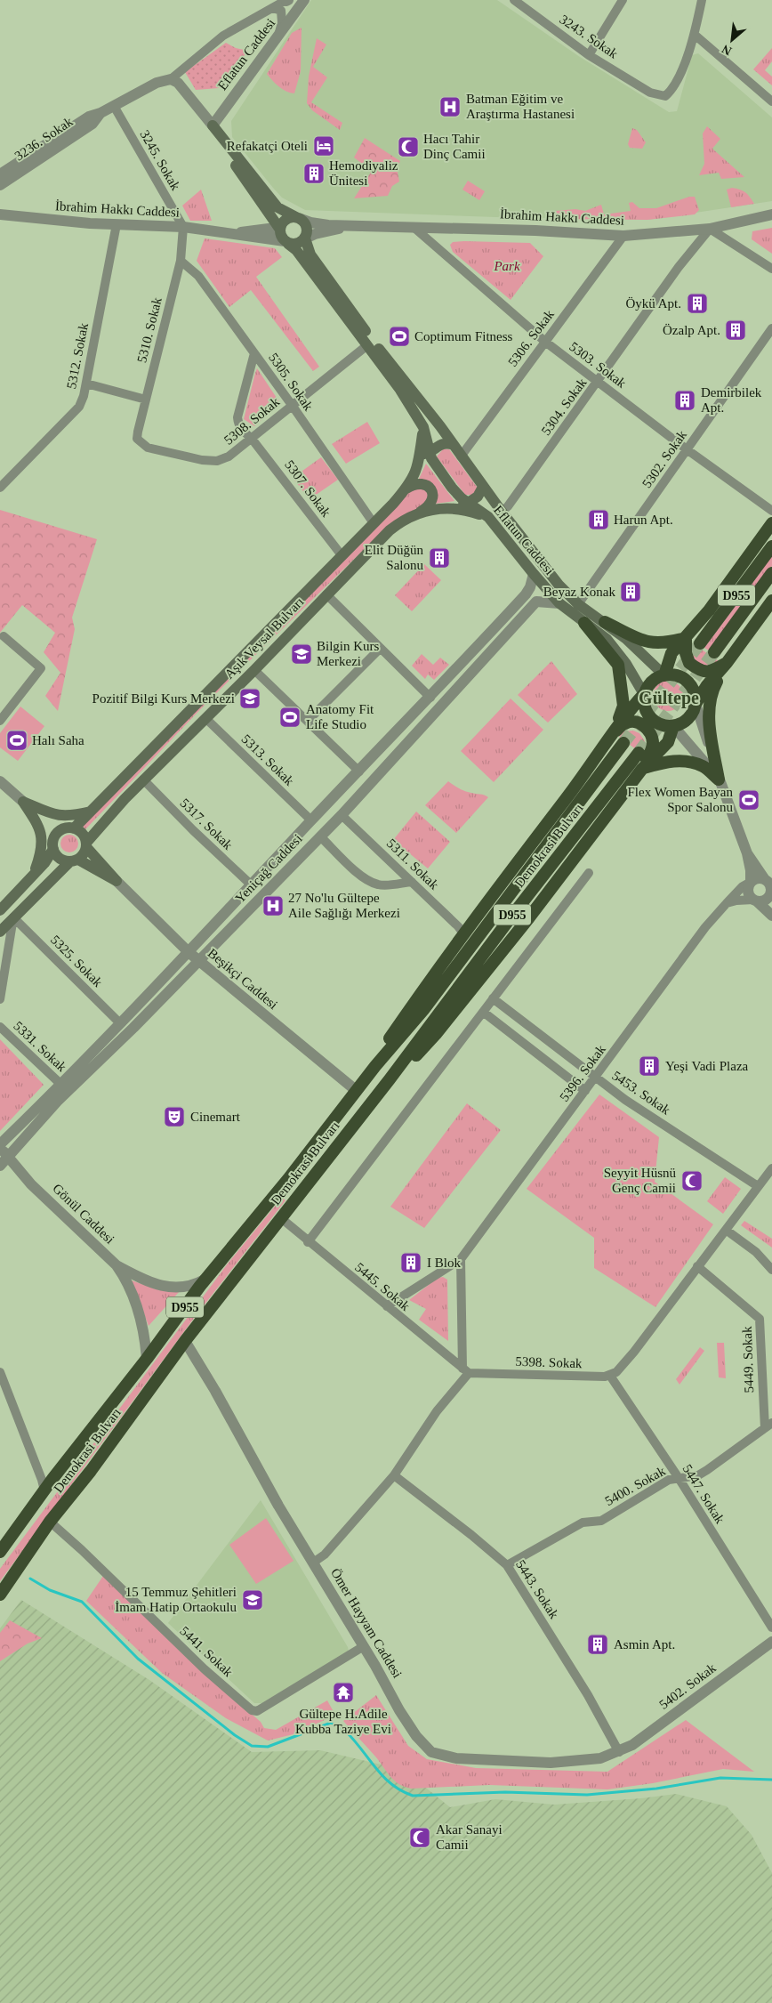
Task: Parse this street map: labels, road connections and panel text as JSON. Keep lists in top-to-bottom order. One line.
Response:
{"streets":{"highway":["D955","Demokrasi Bulvarı"],"main road":["Eflatun Caddesi","Aşık Veysal Bulvarı","Beşikçi Caddesi"],"street":["3243. Sokak","3236. Sokak","3245. Sokak","İbrahim Hakkı Caddesi","5310. Sokak","5306. Sokak","5312. Sokak","5303. Sokak","5305. Sokak","5304. Sokak","5308. Sokak","5302. Sokak","5307. Sokak","5313. Sokak","5317. Sokak","5311. Sokak","Yeniçağ Caddesi","5325. Sokak","5331. Sokak","5396. Sokak","5453. Sokak","Gönül Caddesi","5445. Sokak","5449. Sokak","5398. Sokak","5400. Sokak","5447. Sokak","5443. Sokak","Ömer Hayyam Caddesi","5441. Sokak","5402. Sokak"]},"crossings":[["Eflatun Caddesi","İbrahim Hakkı Caddesi"],["Eflatun Caddesi","5306. Sokak"],["Eflatun Caddesi","5304. Sokak"],["Eflatun Caddesi","5302. Sokak"],["Eflatun Caddesi","Aşık Veysal Bulvarı"],["Eflatun Caddesi","Yeniçağ Caddesi"],["3236. Sokak","3245. Sokak"],["3245. Sokak","İbrahim Hakkı Caddesi"],["3245. Sokak","5310. Sokak"],["İbrahim Hakkı Caddesi","5310. Sokak"],["İbrahim Hakkı Caddesi","5306. Sokak"],["İbrahim Hakkı Caddesi","5312. Sokak"],["İbrahim Hakkı Caddesi","5303. Sokak"],["İbrahim Hakkı Caddesi","5304. Sokak"],["5310. Sokak","5305. Sokak"],["5310. Sokak","5308. Sokak"],["5306. Sokak","5303. Sokak"],["5303. Sokak","5304. Sokak"],["5303. Sokak","5302. Sokak"],["5305. Sokak","5308. Sokak"],["5305. Sokak","5307. Sokak"],["5305. Sokak","Aşık Veysal Bulvarı"],["5308. Sokak","5307. Sokak"],["5308. Sokak","Aşık Veysal Bulvarı"],["5307. Sokak","Aşık Veysal Bulvarı"],["Aşık Veysal Bulvarı","5313. Sokak"],["Aşık Veysal Bulvarı","5317. Sokak"],["Aşık Veysal Bulvarı","5325. Sokak"],["Aşık Veysal Bulvarı","Beşikçi Caddesi"],["5313. Sokak","Yeniçağ Caddesi"],["5317. Sokak","Yeniçağ Caddesi"],["Demokrasi Bulvarı","Beşikçi Caddesi"],["Demokrasi Bulvarı","5445. Sokak"],["Demokrasi Bulvarı","Ömer Hayyam Caddesi"],["Demokrasi Bulvarı","5441. Sokak"],["5311. Sokak","Yeniçağ Caddesi"],["Yeniçağ Caddesi","5325. Sokak"],["Yeniçağ Caddesi","Beşikçi Caddesi"],["Yeniçağ Caddesi","5331. Sokak"],["Yeniçağ Caddesi","Gönül Caddesi"],["5396. Sokak","5453. Sokak"],["5445. Sokak","5398. Sokak"],["5449. Sokak","5400. Sokak"],["5398. Sokak","5447. Sokak"],["5400. Sokak","5447. Sokak"],["5400. Sokak","5443. Sokak"],["5443. Sokak","Ömer Hayyam Caddesi"],["5443. Sokak","5402. Sokak"],["Ömer Hayyam Caddesi","5441. Sokak"],["Ömer Hayyam Caddesi","5402. Sokak"]],"districts":["Gültepe"],"parks":["Park"],"places":{"hospital":["Batman Eğitim ve Araştırma Hastanesi","27 No'lu Gültepe Aile Sağlığı Merkezi"],"hotel":["Refakatçi Oteli"],"mosque":["Hacı Tahir Dinç Camii","Seyyit Hüsnü Genç Camii","Akar Sanayi Camii"],"building":["Hemodiyaliz Ünitesi","Öykü Apt.","Özalp Apt.","Demirbilek Apt.","Harun Apt.","Elit Düğün Salonu","Beyaz Konak","Yeşi Vadi Plaza","I Blok","Asmin Apt."],"sports":["Coptimum Fitness","Anatomy Fit Life Studio","Halı Saha","Flex Women Bayan Spor Salonu"],"school or university":["Bilgin Kurs Merkezi","Pozitif Bilgi Kurs Merkezi","15 Temmuz Şehitleri İmam Hatip Ortaokulu"],"theatre":["Cinemart"],"temple":["Gültepe H.Adile Kubba Taziye Evi"]},"north":"bottom left"}
